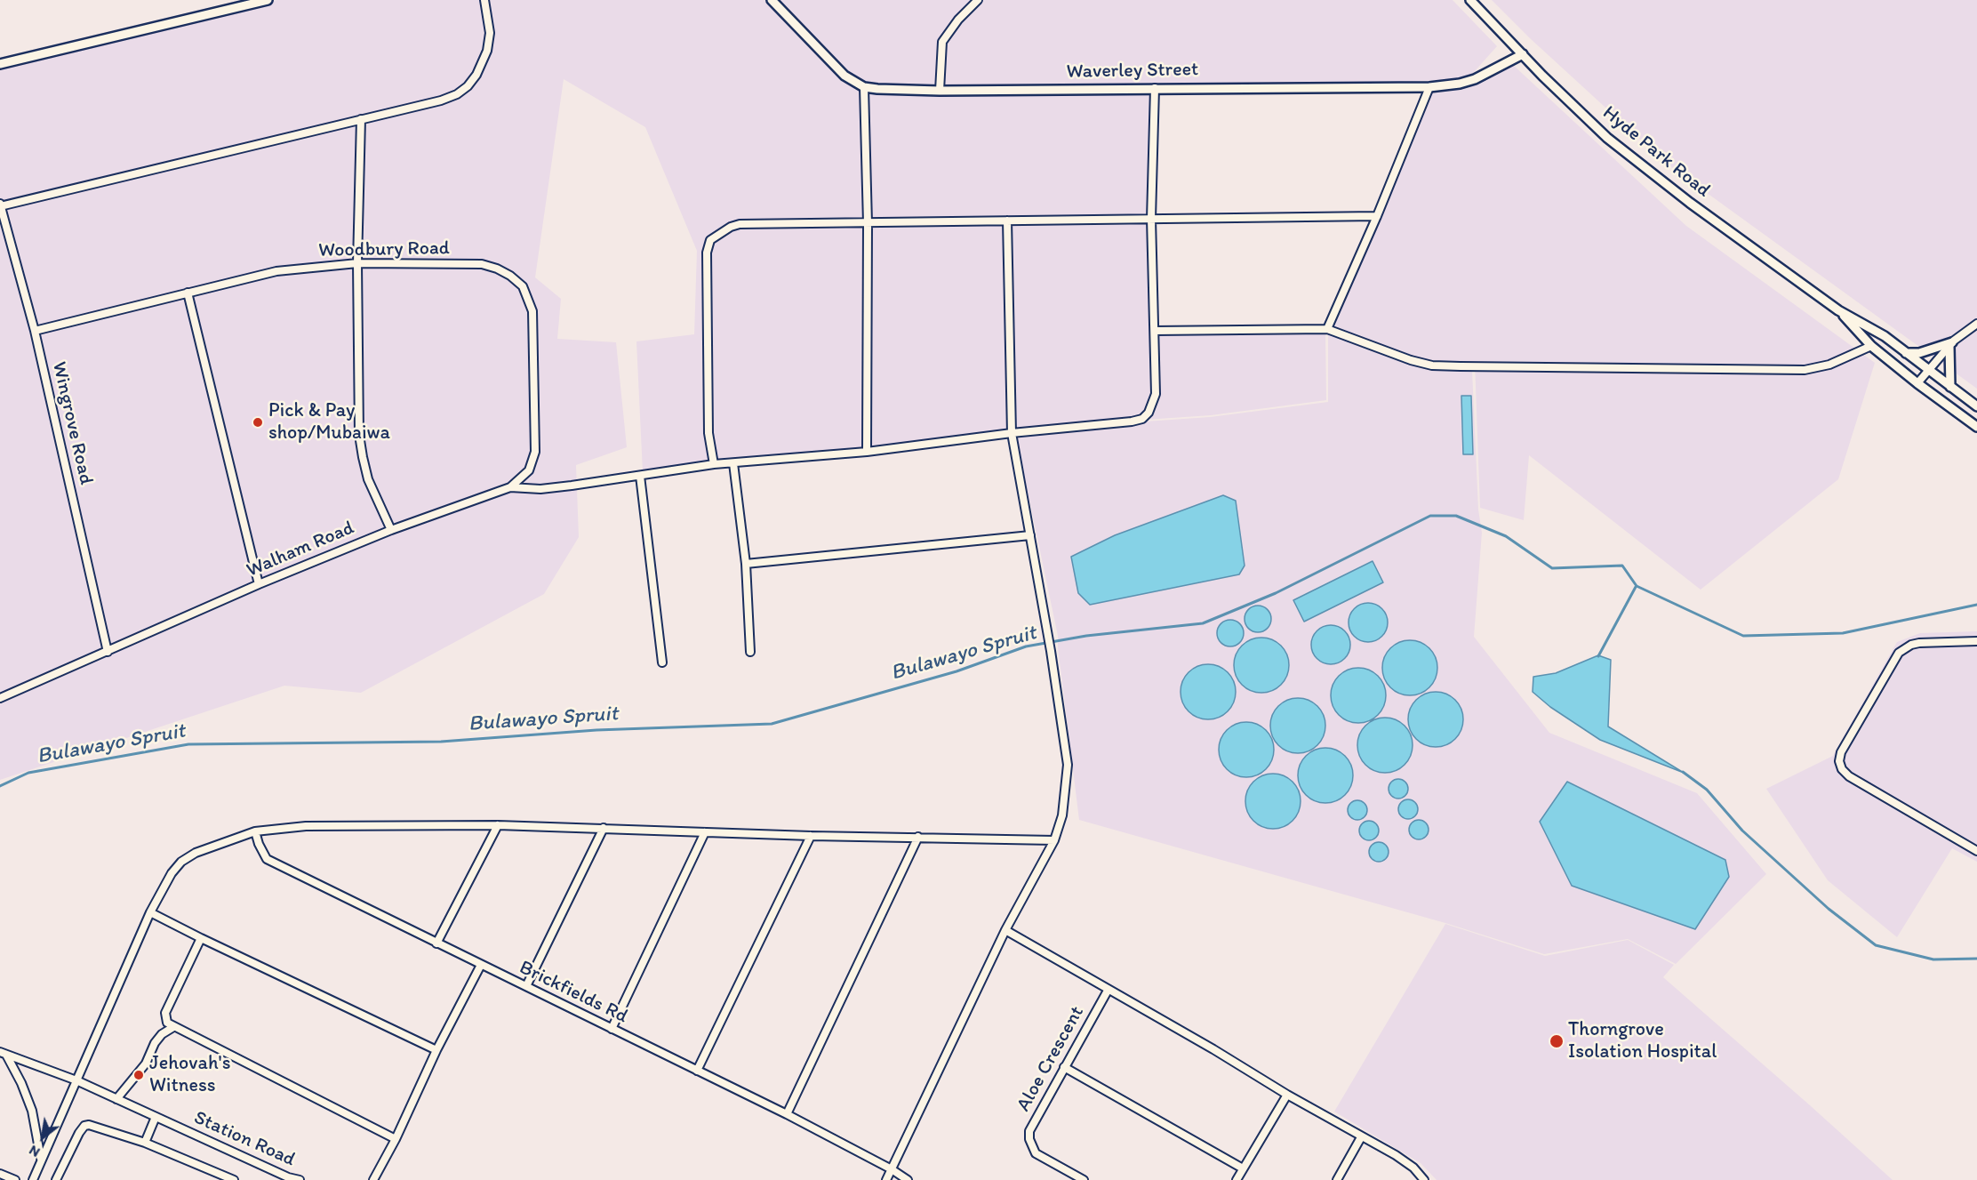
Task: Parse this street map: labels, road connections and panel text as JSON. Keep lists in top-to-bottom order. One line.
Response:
{"streets":{"street":["Waverley Street","Hyde Park Road","Woodbury Road","Wingrove Road","Walham Road","Brickfields Rd","Aloe Crescent","Station Road"]},"crossings":[["Waverley Street","Hyde Park Road"],["Woodbury Road","Wingrove Road"],["Woodbury Road","Walham Road"],["Wingrove Road","Walham Road"]],"water":["Bulawayo Spruit"],"places":["Pick & Pay shop/Mubaiwa","Thorngrove Isolation Hospital","Jehovah's Witness"],"north":"bottom left"}
